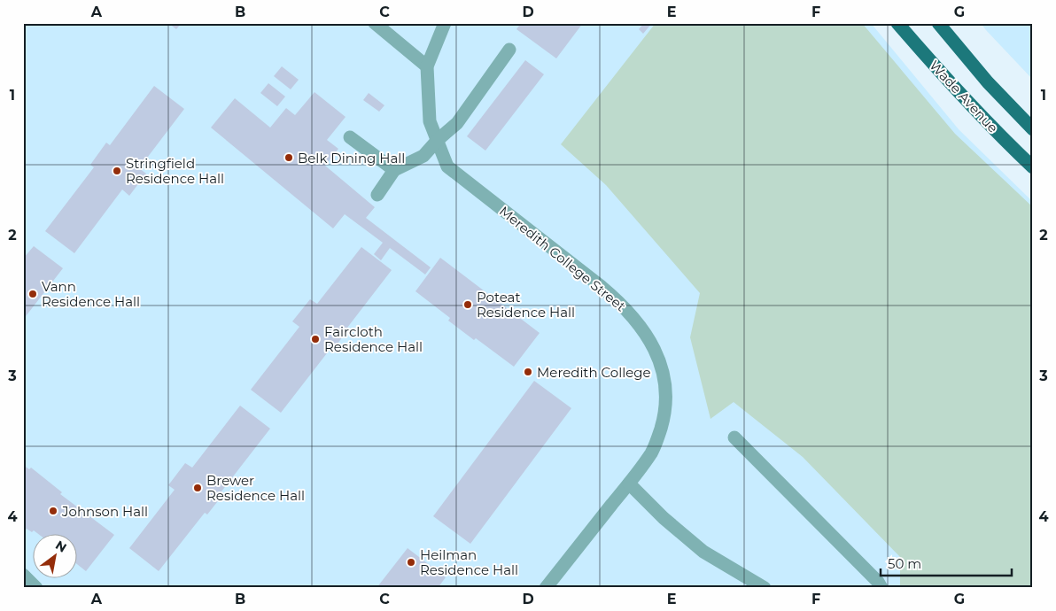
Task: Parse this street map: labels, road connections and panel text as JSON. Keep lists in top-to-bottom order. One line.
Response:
{"streets":{"main road":["Wade Avenue"],"street":["Meredith College Street"]},"places":["Belk Dining Hall","Stringfield Residence Hall","Vann Residence Hall","Poteat Residence Hall","Faircloth Residence Hall","Meredith College","Brewer Residence Hall","Johnson Hall","Heilman Residence Hall"],"scale_bar":"50 m","north":"top right","grid":{"columns":["A","B","C","D","E","F","G"],"rows":["1","2","3","4"]}}
